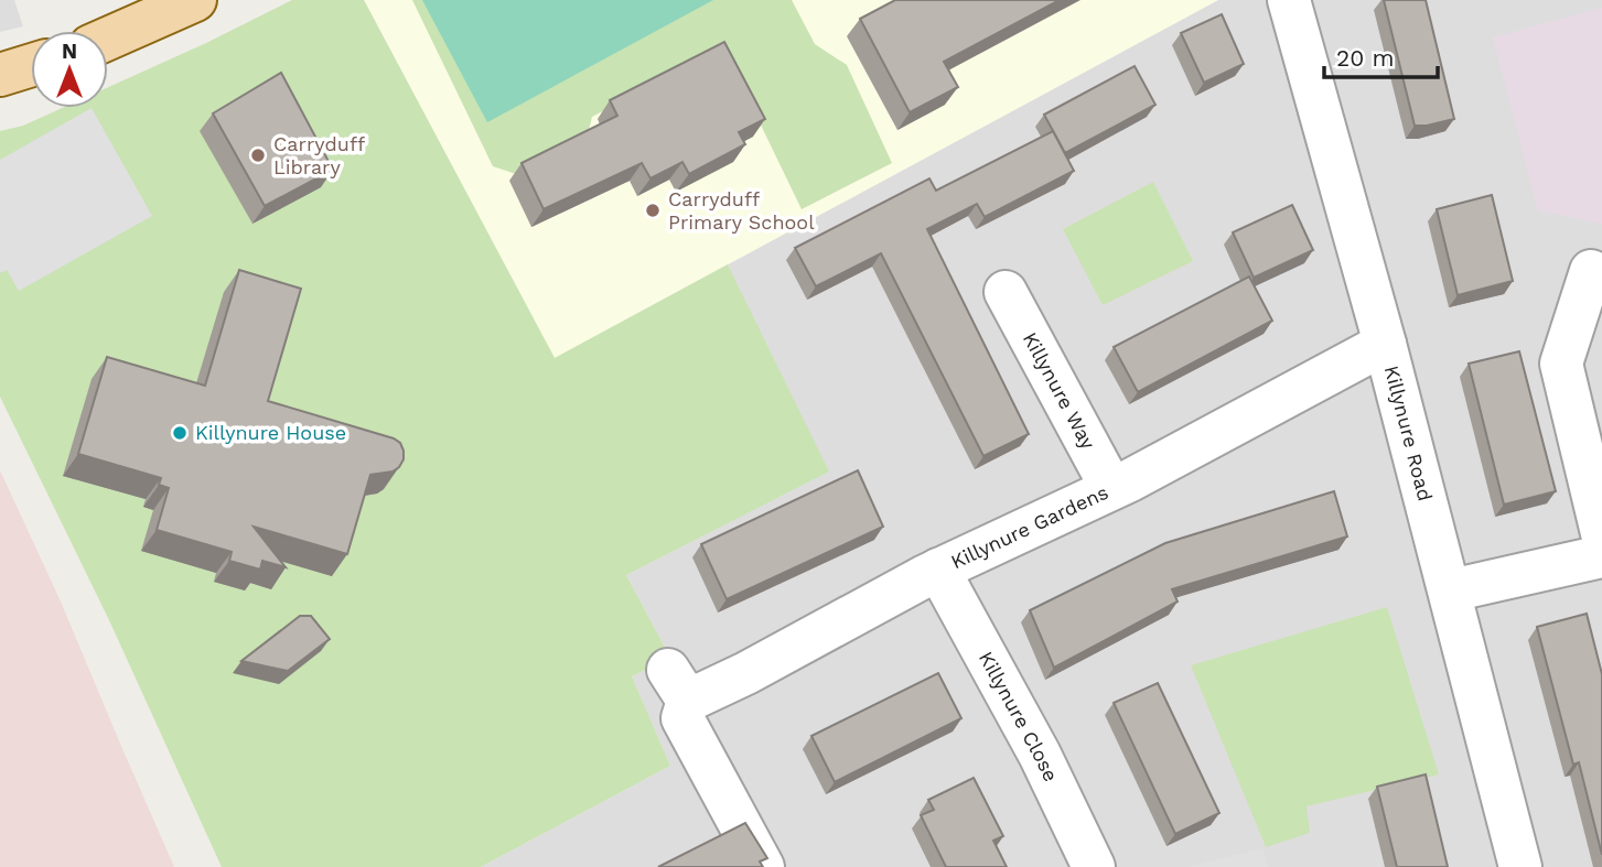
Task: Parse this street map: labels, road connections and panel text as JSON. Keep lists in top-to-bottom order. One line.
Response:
{"streets":{"street":["Killynure Way","Killynure Road","Killynure Gardens","Killynure Close"]},"crossings":[["Killynure Way","Killynure Gardens"],["Killynure Road","Killynure Gardens"],["Killynure Gardens","Killynure Close"]],"places":["Carryduff Library","Carryduff Primary School","Killynure House"],"scale_bar":"20 m","north":"top"}
